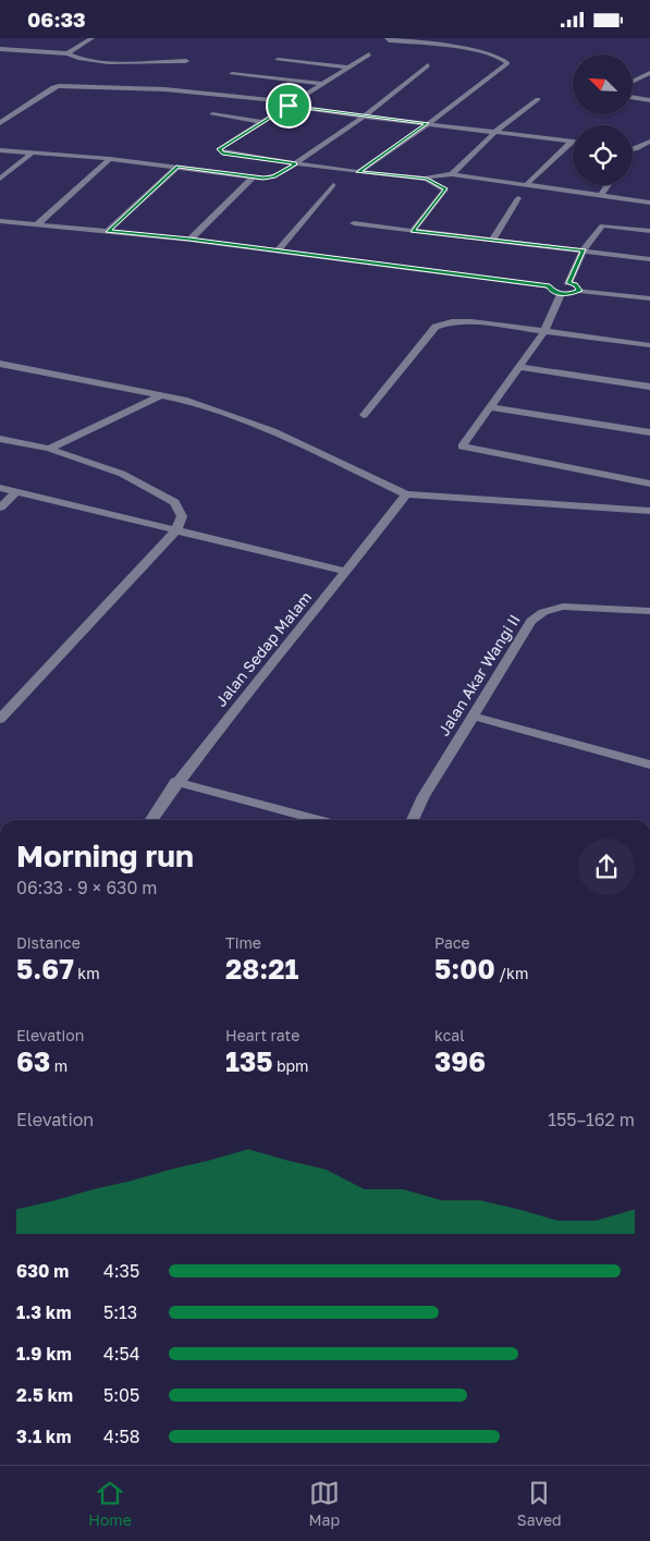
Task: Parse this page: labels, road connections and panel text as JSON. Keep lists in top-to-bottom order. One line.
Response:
{"streets":{"street":["Jalan Sedap Malam","Jalan Akar Wangi II"]},"north":"top left","page":{"status":"06:33","heading":["Morning run","06:33 · 9 × 630 m"],"stats":[["Distance","5.67 km"],["Time","28:21"],["Pace","5:00 /km"],["Elevation","63 m"],["Heart rate","135 bpm"],["kcal","396"]],"chart":["Elevation","155–162 m"],"list":[{"name":"630 m","note":"4:35"},{"name":"1.3 km","note":"5:13"},{"name":"1.9 km","note":"4:54"},{"name":"2.5 km","note":"5:05"},{"name":"3.1 km","note":"4:58"}],"tabs":["Home","Map","Saved"]}}
